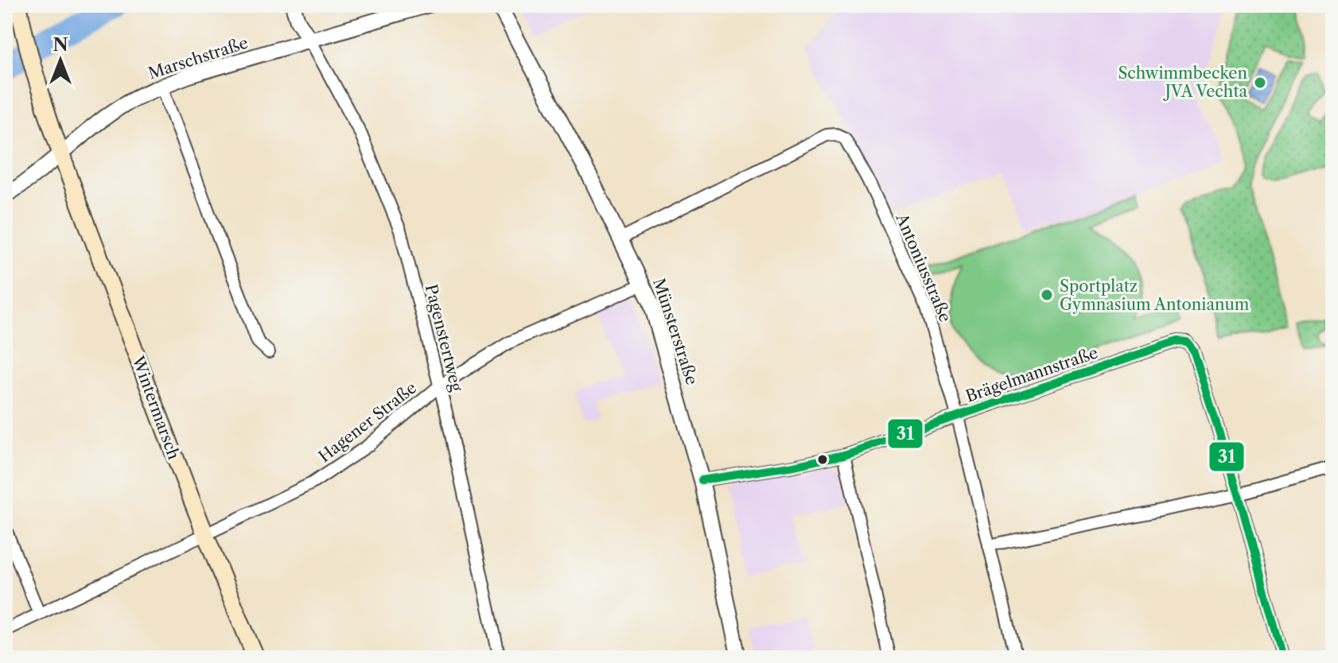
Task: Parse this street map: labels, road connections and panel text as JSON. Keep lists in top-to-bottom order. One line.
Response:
{"streets":{"main road":["Wintermarsch"],"street":["Marschstraße","Antoniusstraße","Münsterstraße","Pagenstertweg","Brägelmannstraße","Hagener Straße"]},"crossings":[["Marschstraße","Pagenstertweg"],["Marschstraße","Wintermarsch"],["Antoniusstraße","Münsterstraße"],["Antoniusstraße","Brägelmannstraße"],["Münsterstraße","Brägelmannstraße"],["Münsterstraße","Hagener Straße"],["Pagenstertweg","Hagener Straße"],["Wintermarsch","Hagener Straße"]],"places":["Schwimmbecken JVA Vechta","Sportplatz Gymnasium Antonianum"],"lines":["transit line 31"],"north":"top"}
